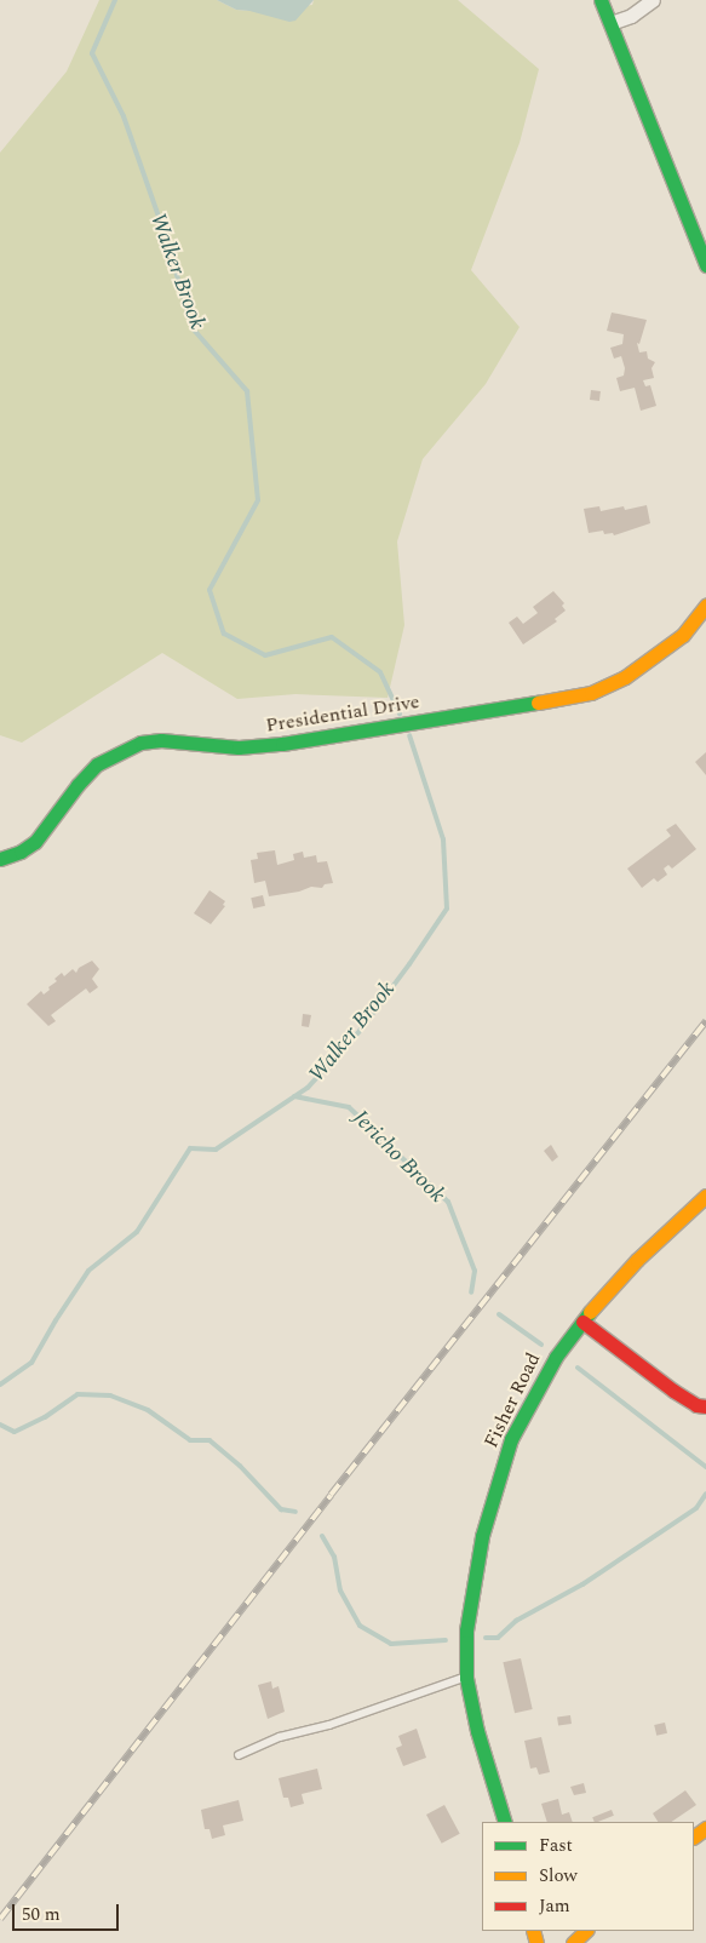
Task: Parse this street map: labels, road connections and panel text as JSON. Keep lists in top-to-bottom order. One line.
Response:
{"streets":{"street":["Presidential Drive","Fisher Road"]},"water":["Walker Brook","Jericho Brook"],"legend":["Fast","Slow","Jam"],"scale_bar":"50 m"}
